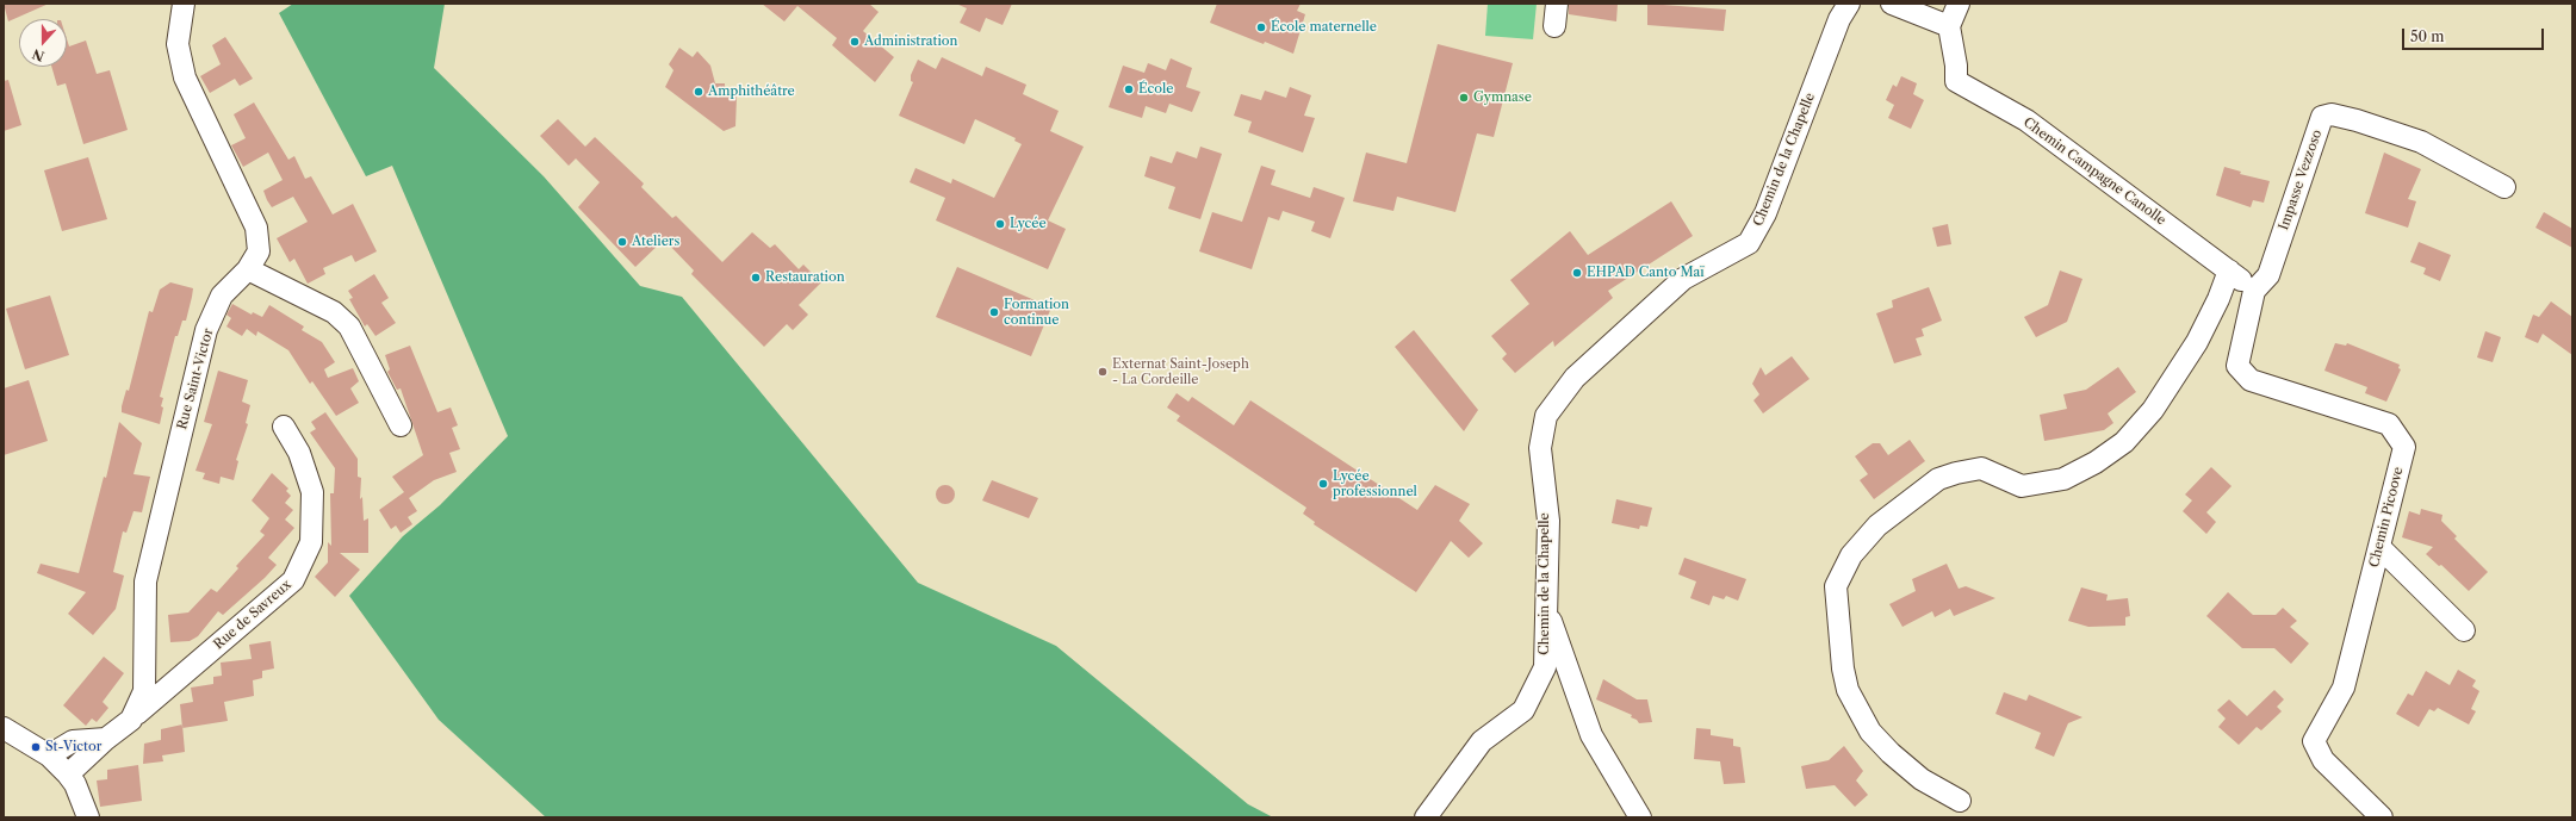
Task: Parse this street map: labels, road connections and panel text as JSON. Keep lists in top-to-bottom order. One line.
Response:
{"streets":{"street":["Chemin de la Chapelle","Chemin Campagne Canolle","Impasse Vezzoso","Rue Saint-Victor","Chemin Picoove","Rue de Savreux"]},"crossings":[["Chemin Campagne Canolle","Impasse Vezzoso"],["Chemin Campagne Canolle","Chemin Picoove"],["Impasse Vezzoso","Chemin Picoove"],["Rue Saint-Victor","Rue de Savreux"]],"places":["École maternelle","Administration","École","Amphithéâtre","Gymnase","Lycée","Ateliers","EHPAD Canto Maï","Restauration","Formation continue","Externat Saint-Joseph - La Cordeille","Lycée professionnel","St-Victor"],"scale_bar":"50 m","north":"bottom"}
